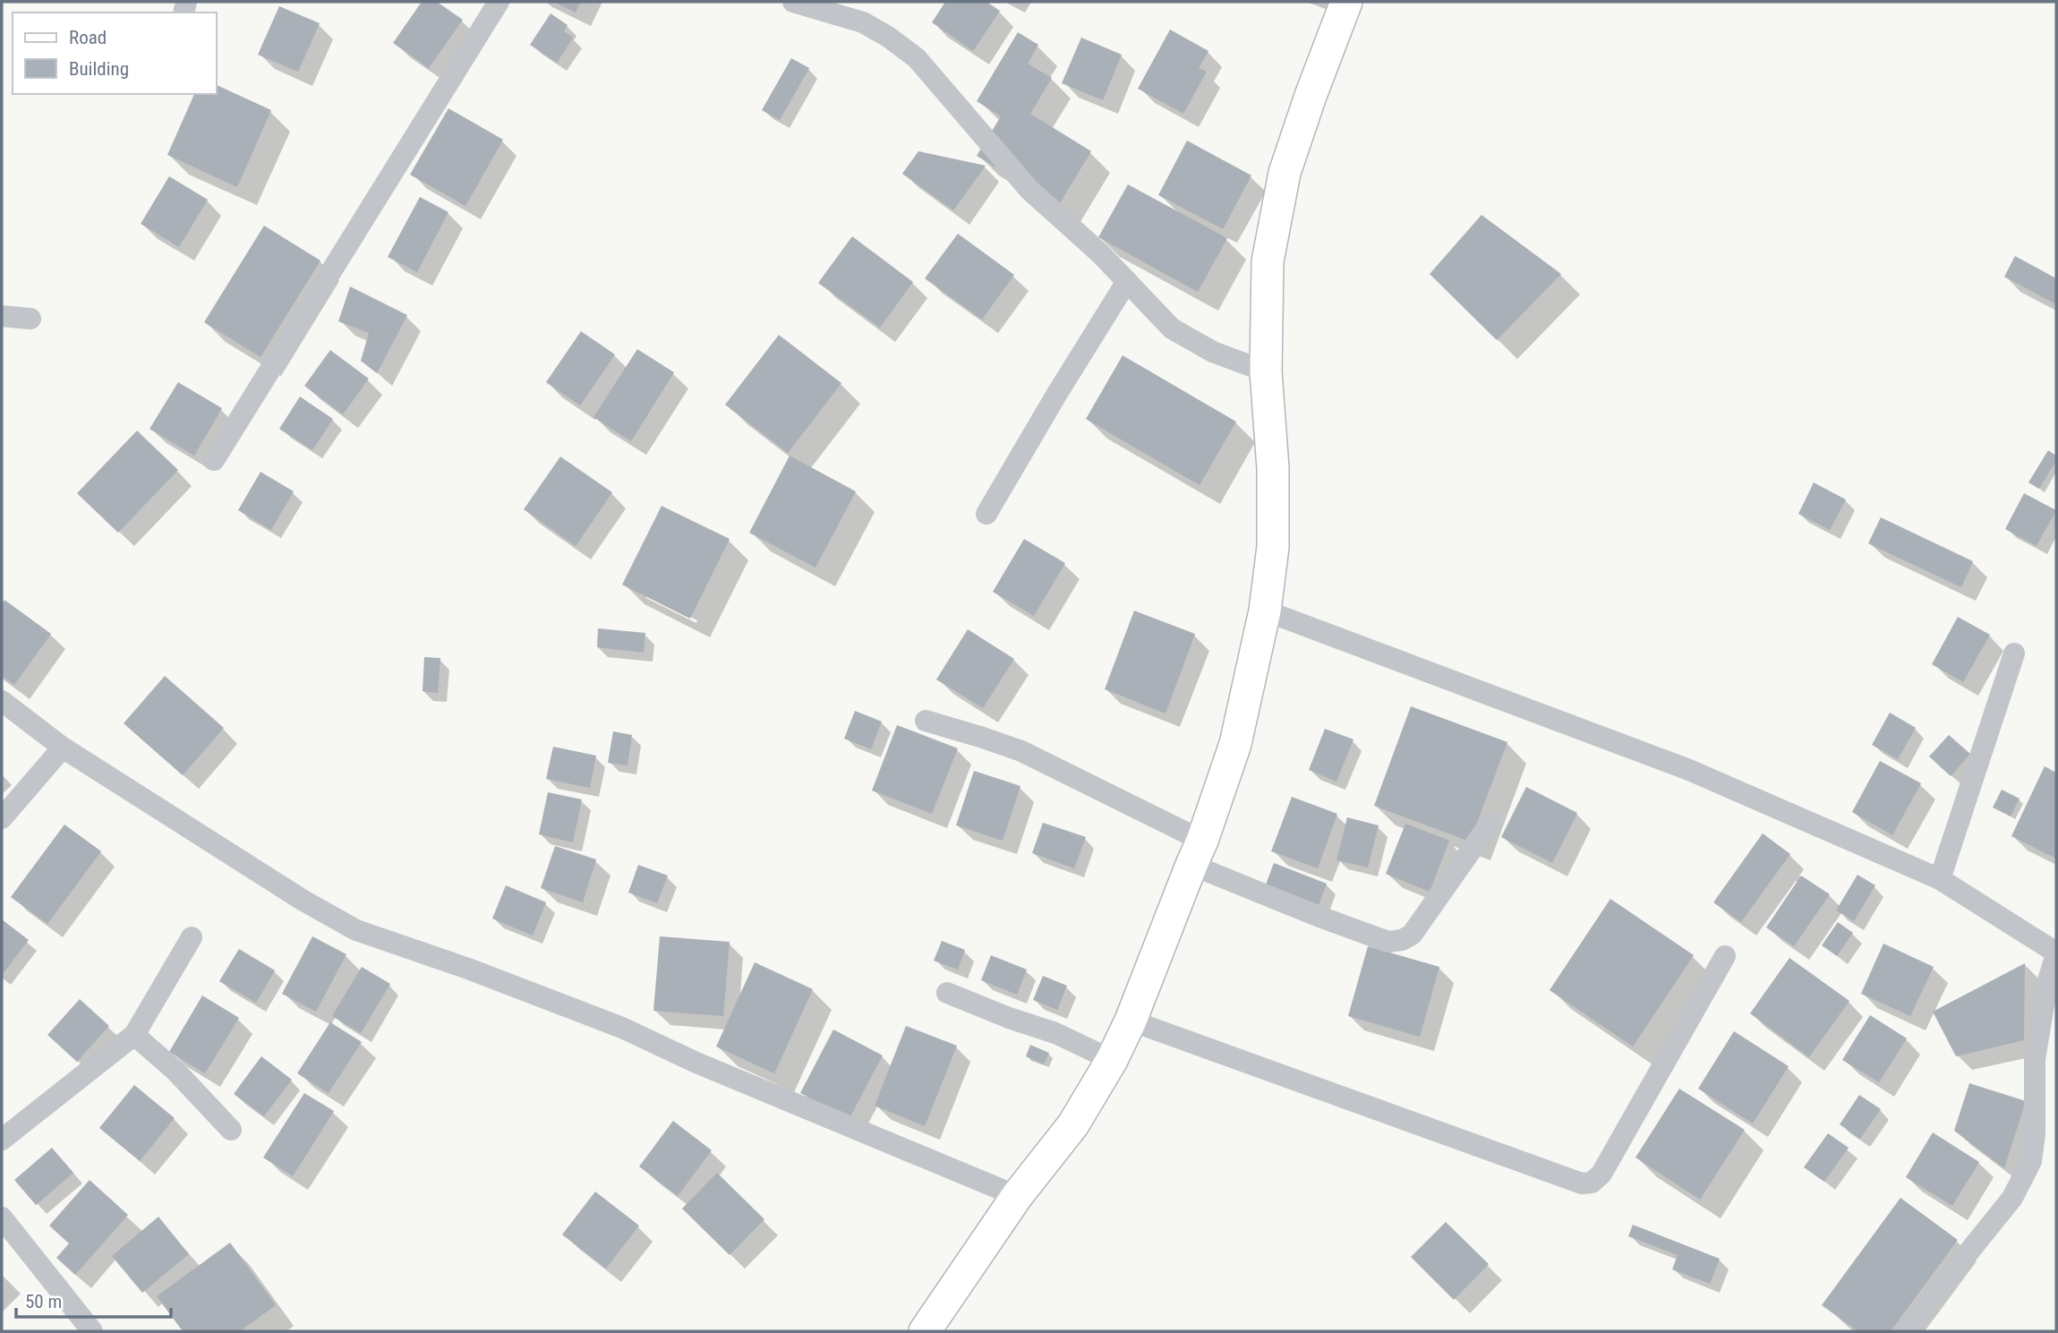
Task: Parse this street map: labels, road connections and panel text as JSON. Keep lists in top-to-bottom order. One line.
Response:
{"legend":["Road","Building"],"scale_bar":"50 m"}
